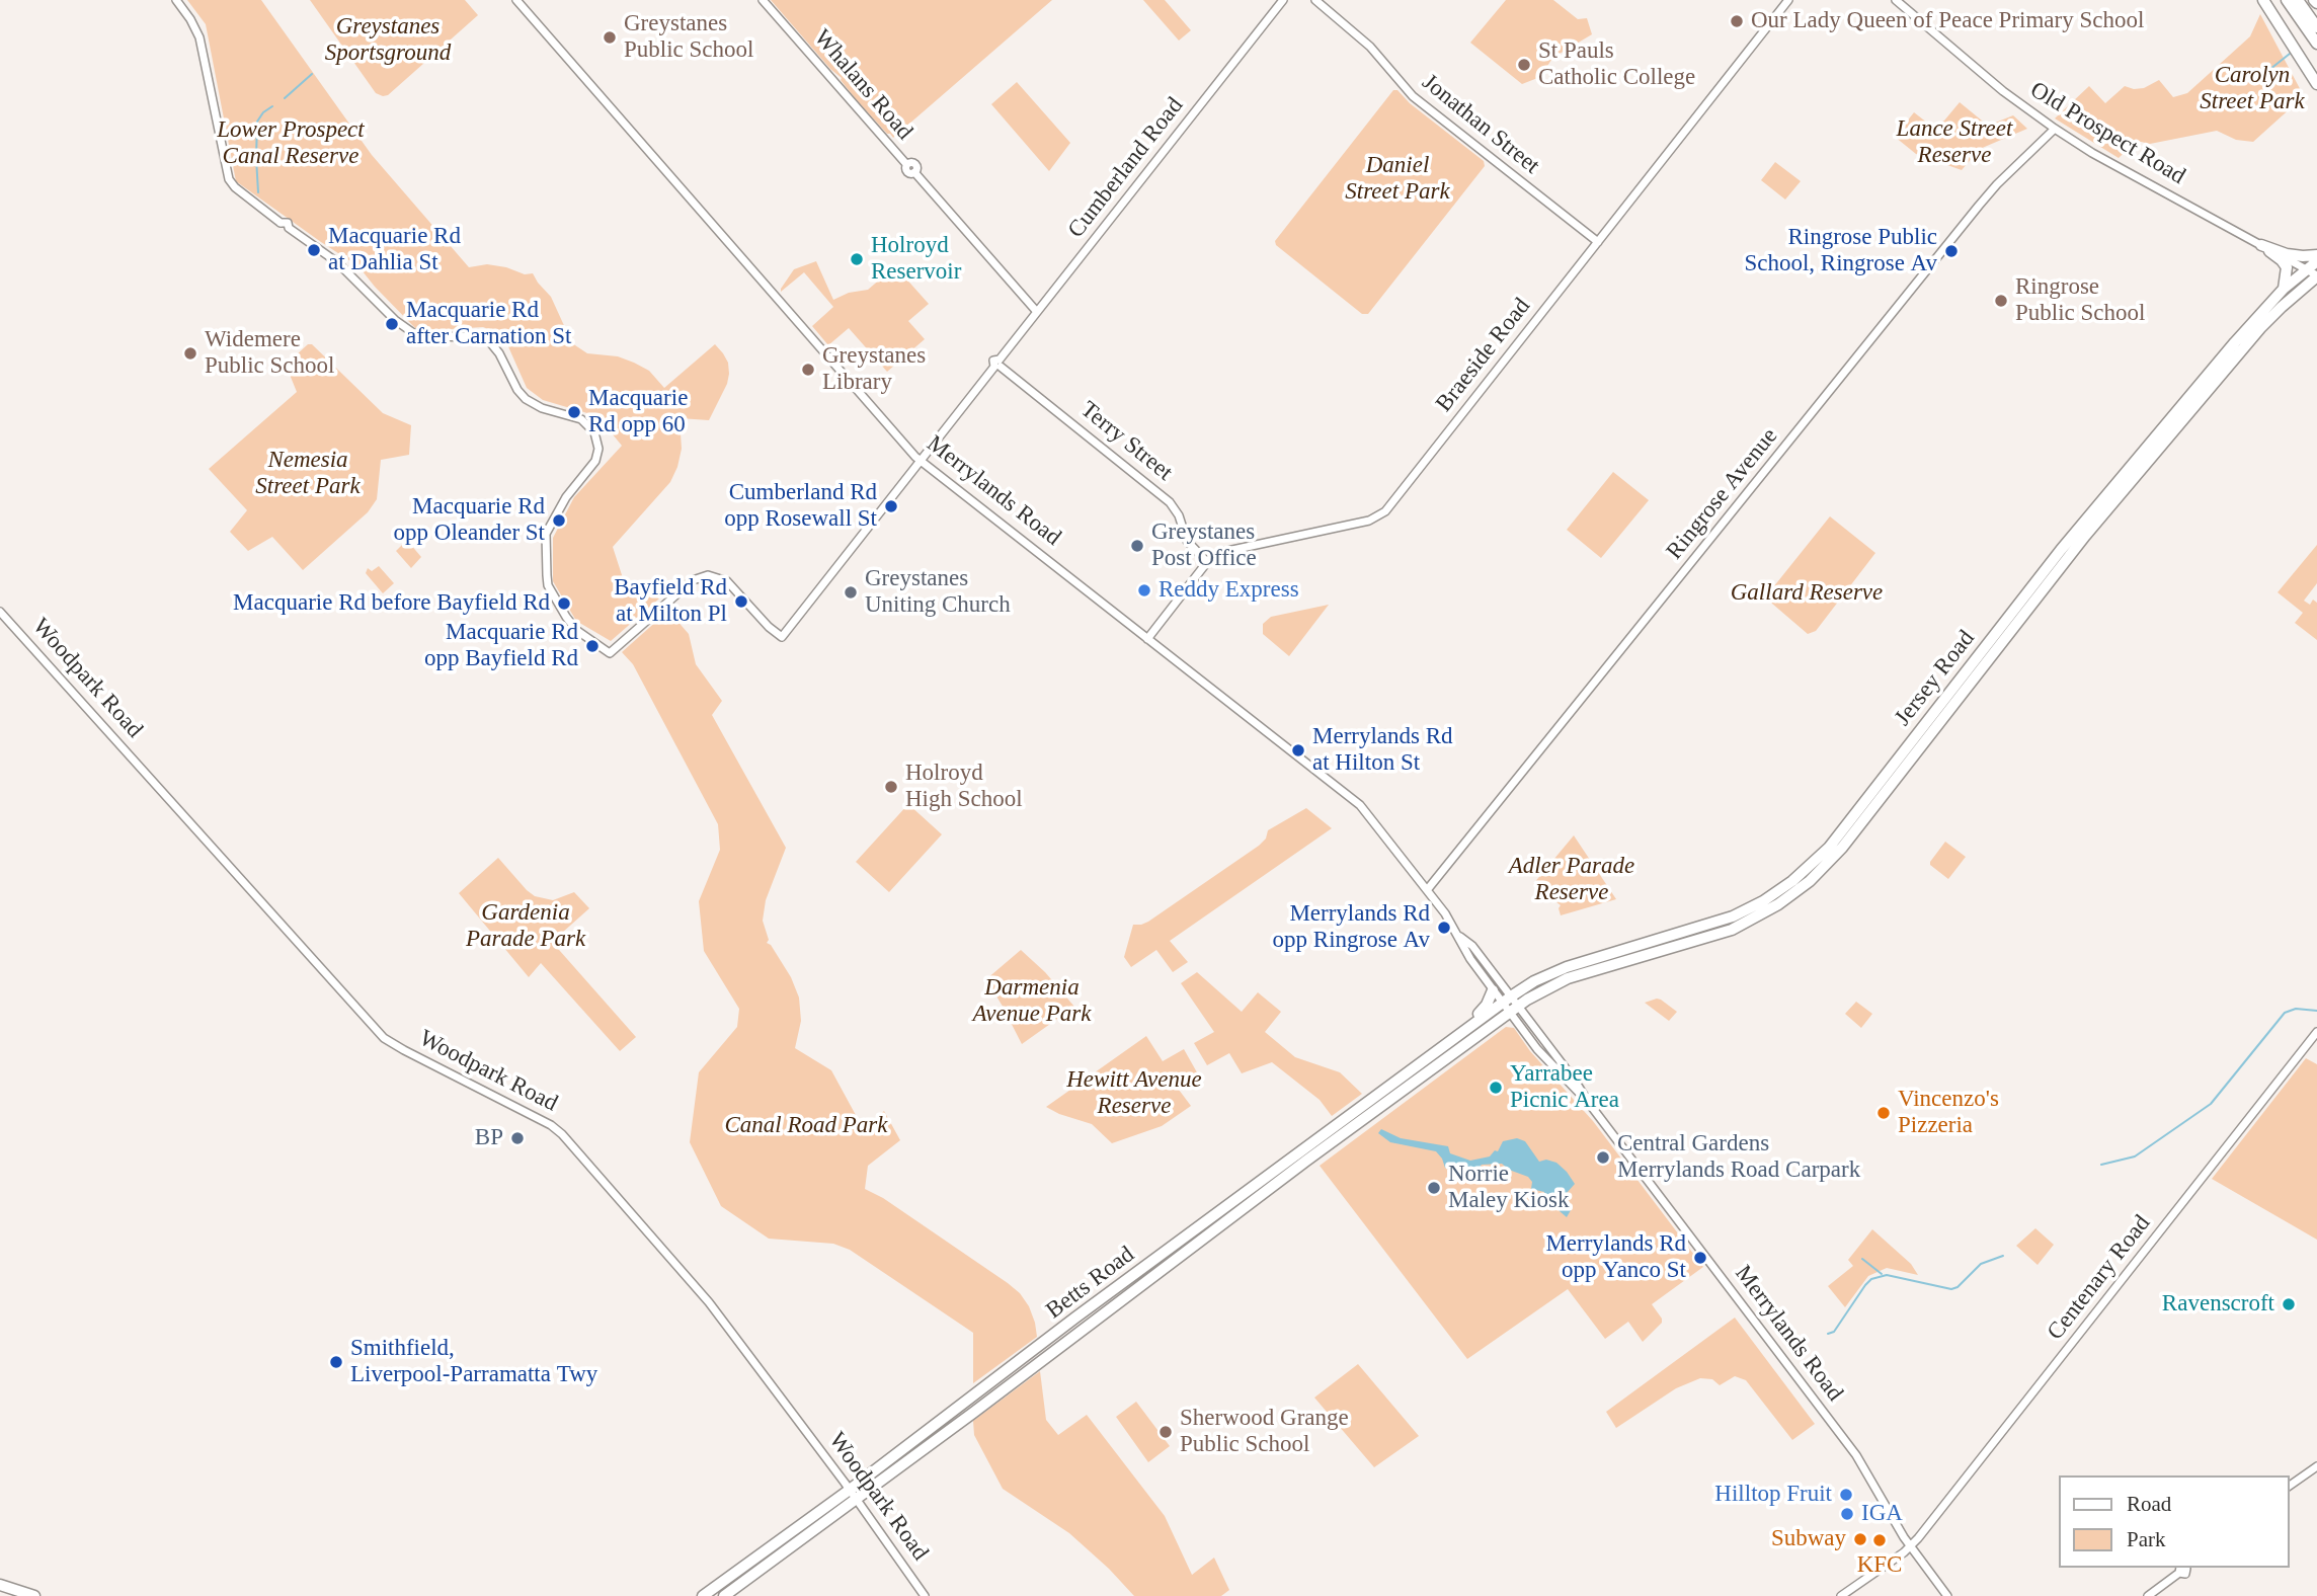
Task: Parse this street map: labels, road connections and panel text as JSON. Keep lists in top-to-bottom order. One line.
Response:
{"streets":{"highway":["Jersey Road","Betts Road"],"street":["Whalans Road","Jonathan Street","Old Prospect Road","Cumberland Road","Braeside Road","Terry Street","Merrylands Road","Ringrose Avenue","Woodpark Road","Centenary Road"]},"crossings":[["Whalans Road","Cumberland Road"],["Jonathan Street","Braeside Road"],["Old Prospect Road","Ringrose Avenue"],["Old Prospect Road","Jersey Road"],["Cumberland Road","Terry Street"],["Cumberland Road","Merrylands Road"],["Braeside Road","Terry Street"],["Braeside Road","Merrylands Road"],["Merrylands Road","Ringrose Avenue"],["Merrylands Road","Jersey Road"],["Merrylands Road","Centenary Road"],["Merrylands Road","Betts Road"],["Woodpark Road","Betts Road"],["Jersey Road","Betts Road"]],"parks":["Greystanes Sportsground","Carolyn Street Park","Lance Street Reserve","Lower Prospect Canal Reserve","Daniel Street Park","Nemesia Street Park","Gallard Reserve","Adler Parade Reserve","Gardenia Parade Park","Darmenia Avenue Park","Hewitt Avenue Reserve","Canal Road Park"],"places":["Our Lady Queen of Peace Primary School","Greystanes Public School","St Pauls Catholic College","Macquarie Rd at Dahlia St","Ringrose Public School, Ringrose Av","Holroyd Reservoir","Ringrose Public School","Macquarie Rd after Carnation St","Widemere Public School","Greystanes Library","Macquarie Rd opp 60","Cumberland Rd opp Rosewall St","Macquarie Rd opp Oleander St","Greystanes Post Office","Reddy Express","Greystanes Uniting Church","Bayfield Rd at Milton Pl","Macquarie Rd before Bayfield Rd","Macquarie Rd opp Bayfield Rd","Merrylands Rd at Hilton St","Holroyd High School","Merrylands Rd opp Ringrose Av","Yarrabee Picnic Area","Vincenzo's Pizzeria","BP","Central Gardens Merrylands Road Carpark","Norrie Maley Kiosk","Merrylands Rd opp Yanco St","Ravenscroft","Smithfield, Liverpool-Parramatta Twy","Sherwood Grange Public School","Hilltop Fruit","IGA","Subway","KFC"],"legend":["Road","Park"]}
